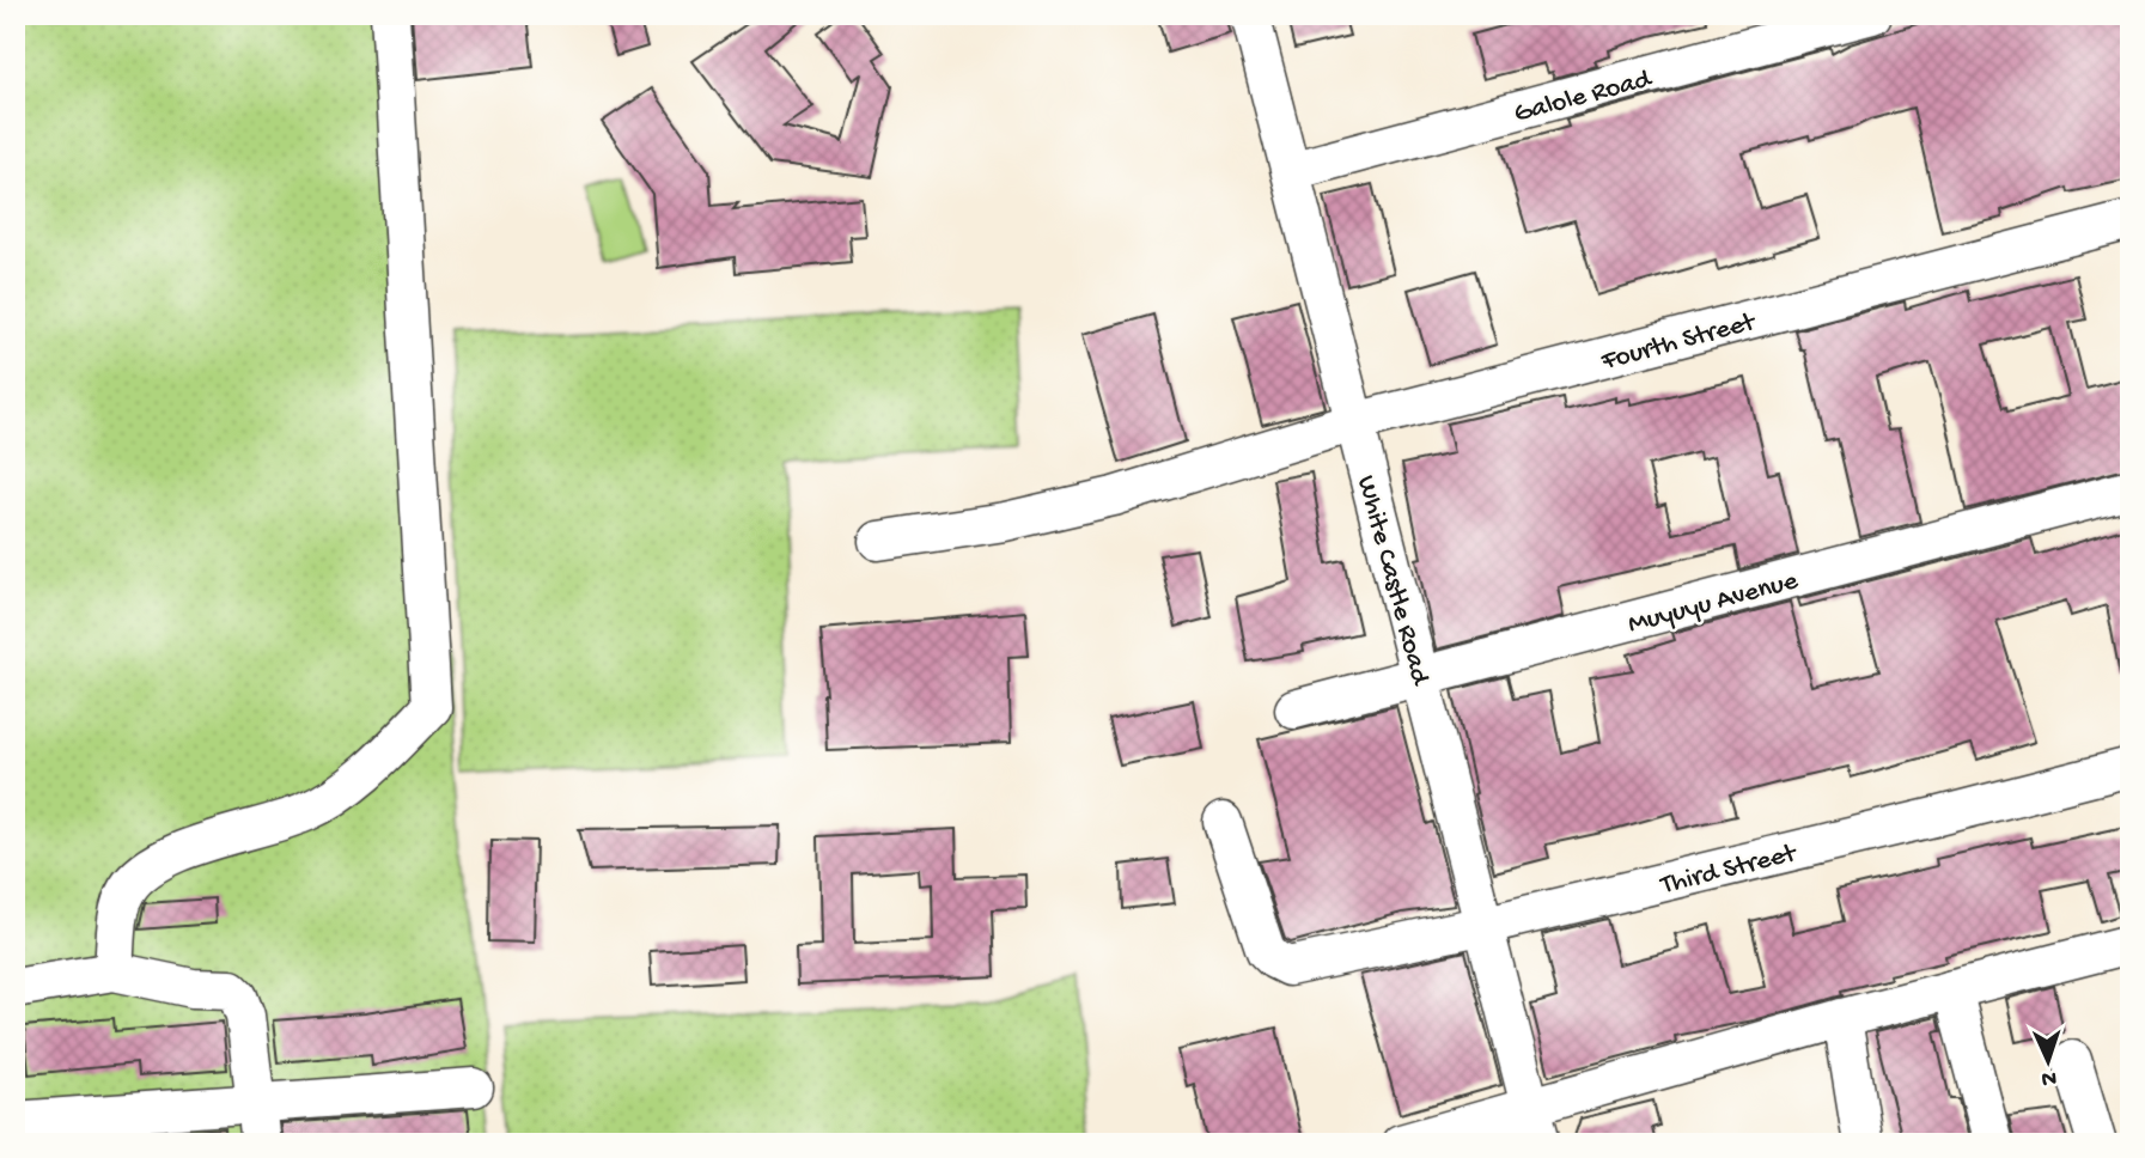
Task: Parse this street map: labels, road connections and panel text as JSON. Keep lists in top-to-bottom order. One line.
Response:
{"streets":{"street":["Galole Road","Fourth Street","White Castle Road","Muyuyu Avenue","Third Street"]},"crossings":[["Galole Road","White Castle Road"],["Fourth Street","White Castle Road"],["White Castle Road","Muyuyu Avenue"],["White Castle Road","Third Street"]],"north":"bottom"}
